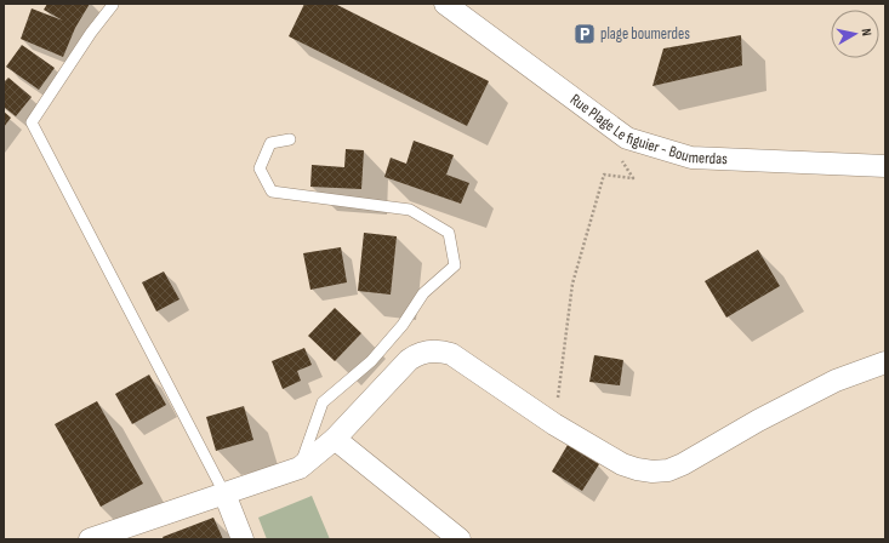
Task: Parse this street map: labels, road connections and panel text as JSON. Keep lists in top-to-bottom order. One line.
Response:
{"streets":{"street":["Rue Plage Le figuier - Boumerdas"]},"places":{"parking":["plage boumerdes"]},"north":"right"}
